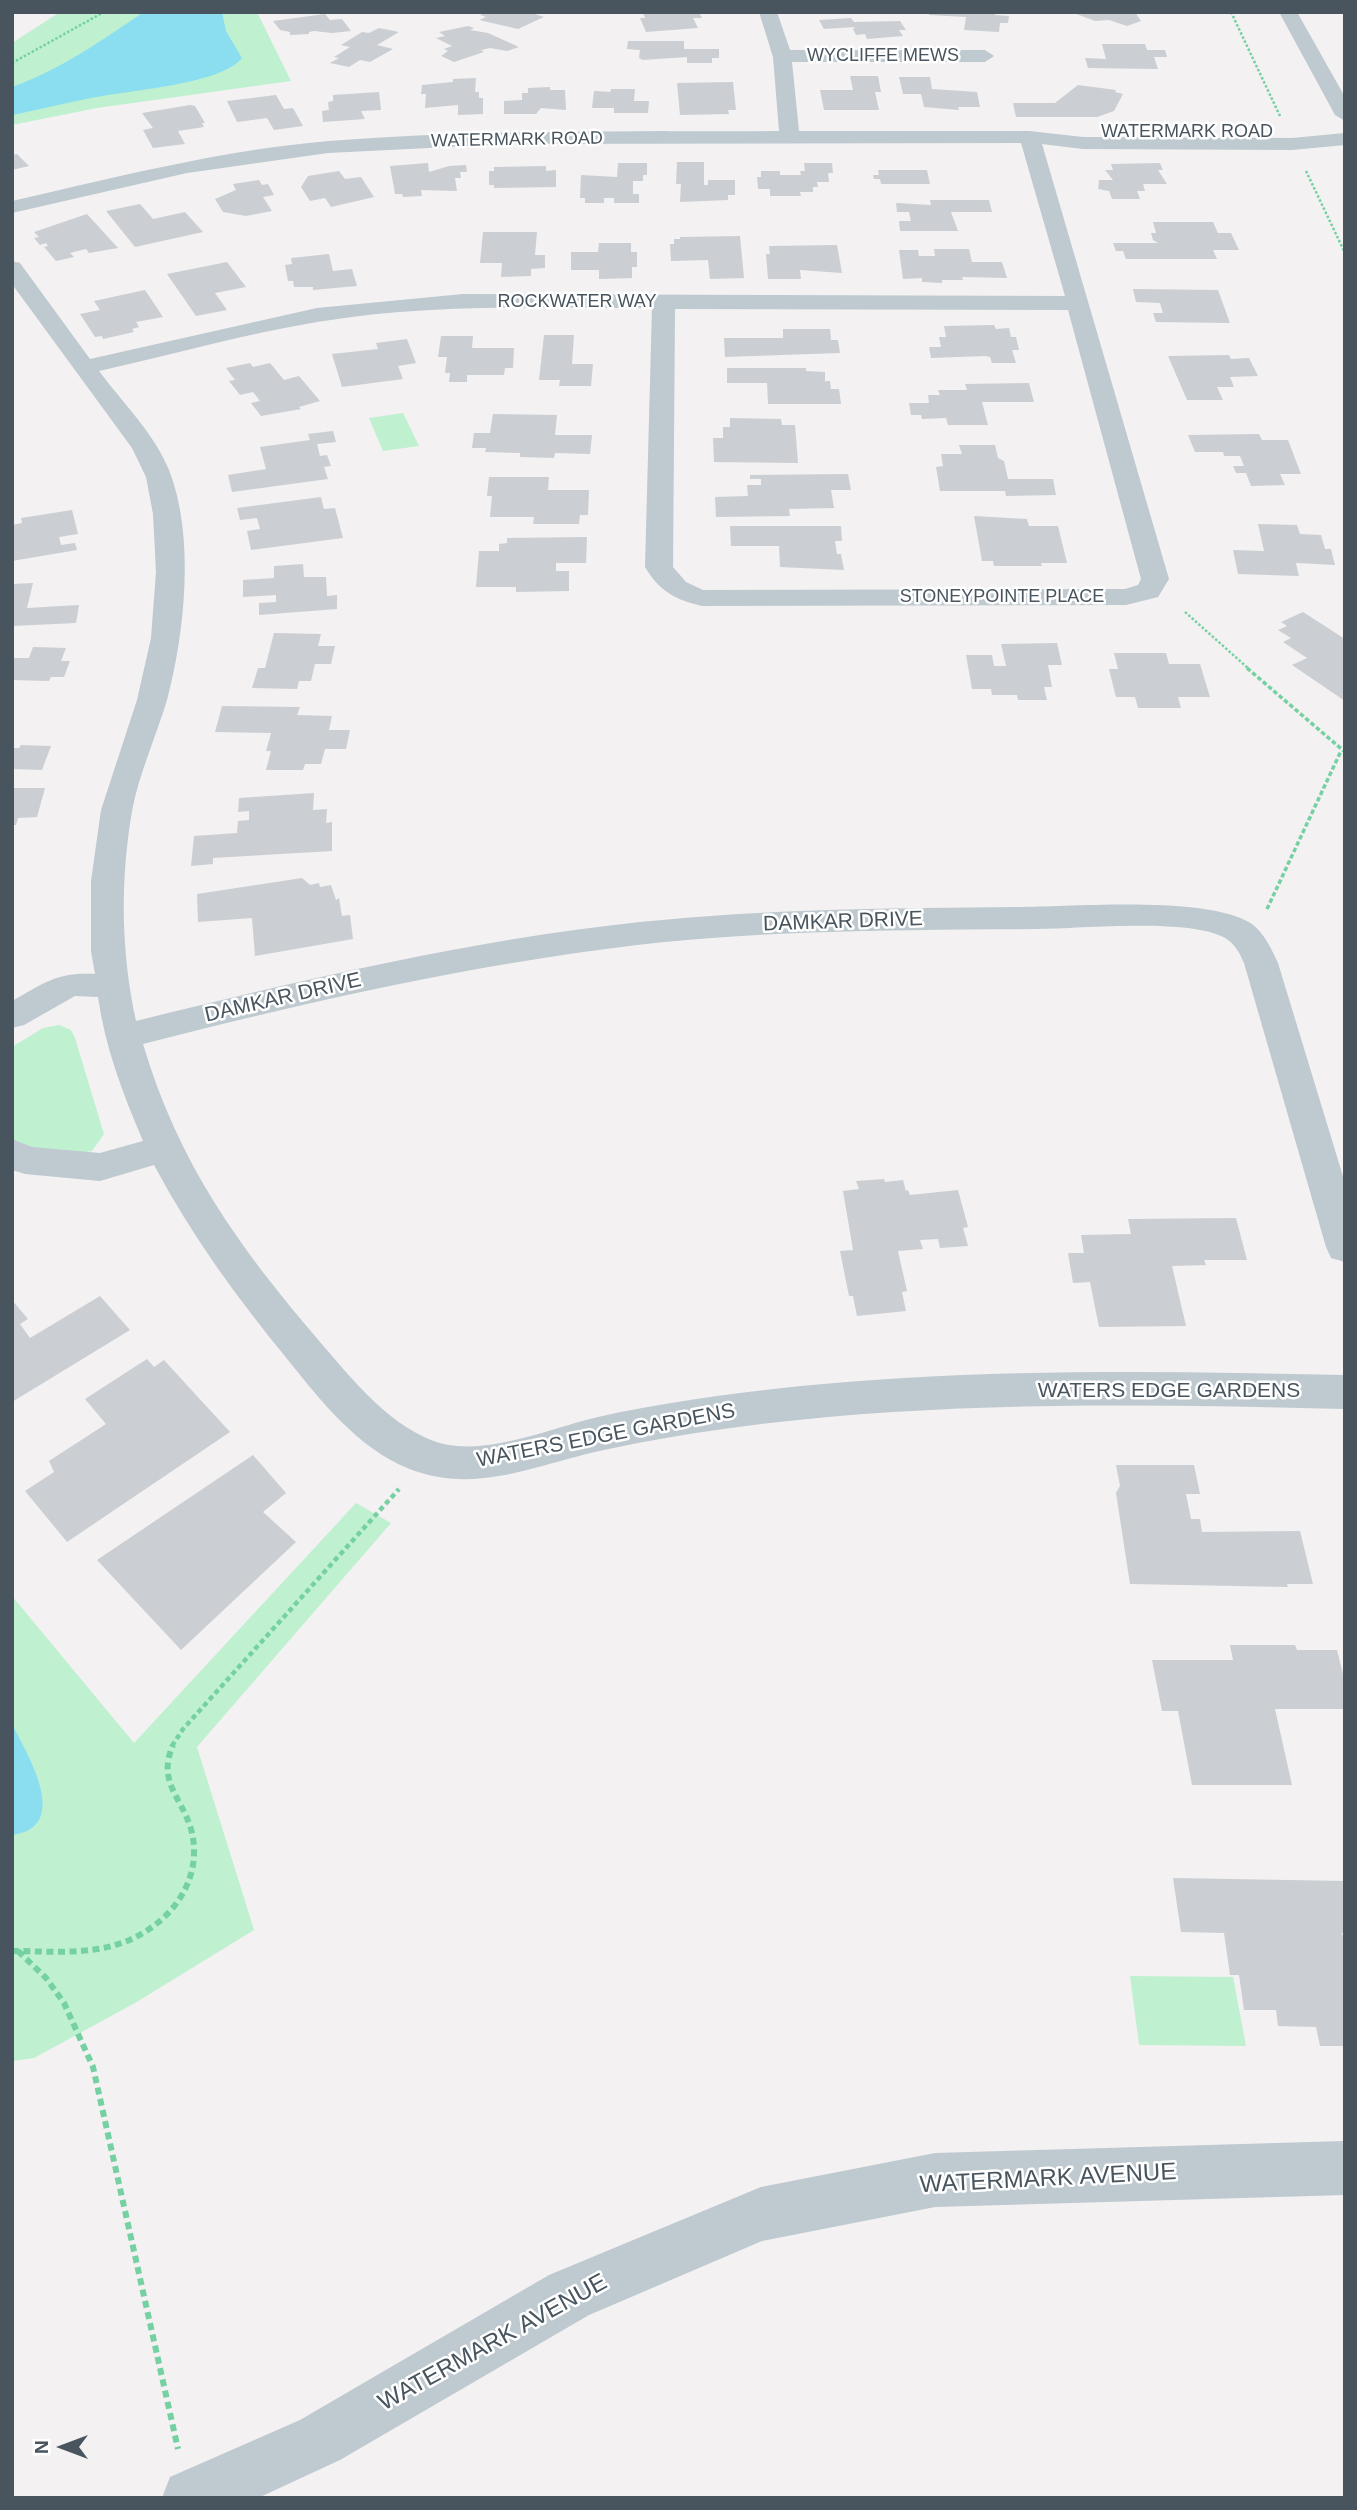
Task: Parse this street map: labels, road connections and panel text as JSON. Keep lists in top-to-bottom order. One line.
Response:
{"streets":{"street":["WYCLIFFE MEWS","WATERMARK ROAD","ROCKWATER WAY","STONEYPOINTE PLACE","DAMKAR DRIVE","WATERS EDGE GARDENS","WATERMARK AVENUE"]},"crossings":[["WATERMARK ROAD","STONEYPOINTE PLACE"],["ROCKWATER WAY","STONEYPOINTE PLACE"],["ROCKWATER WAY","WATERS EDGE GARDENS"],["DAMKAR DRIVE","WATERS EDGE GARDENS"]],"north":"left"}
